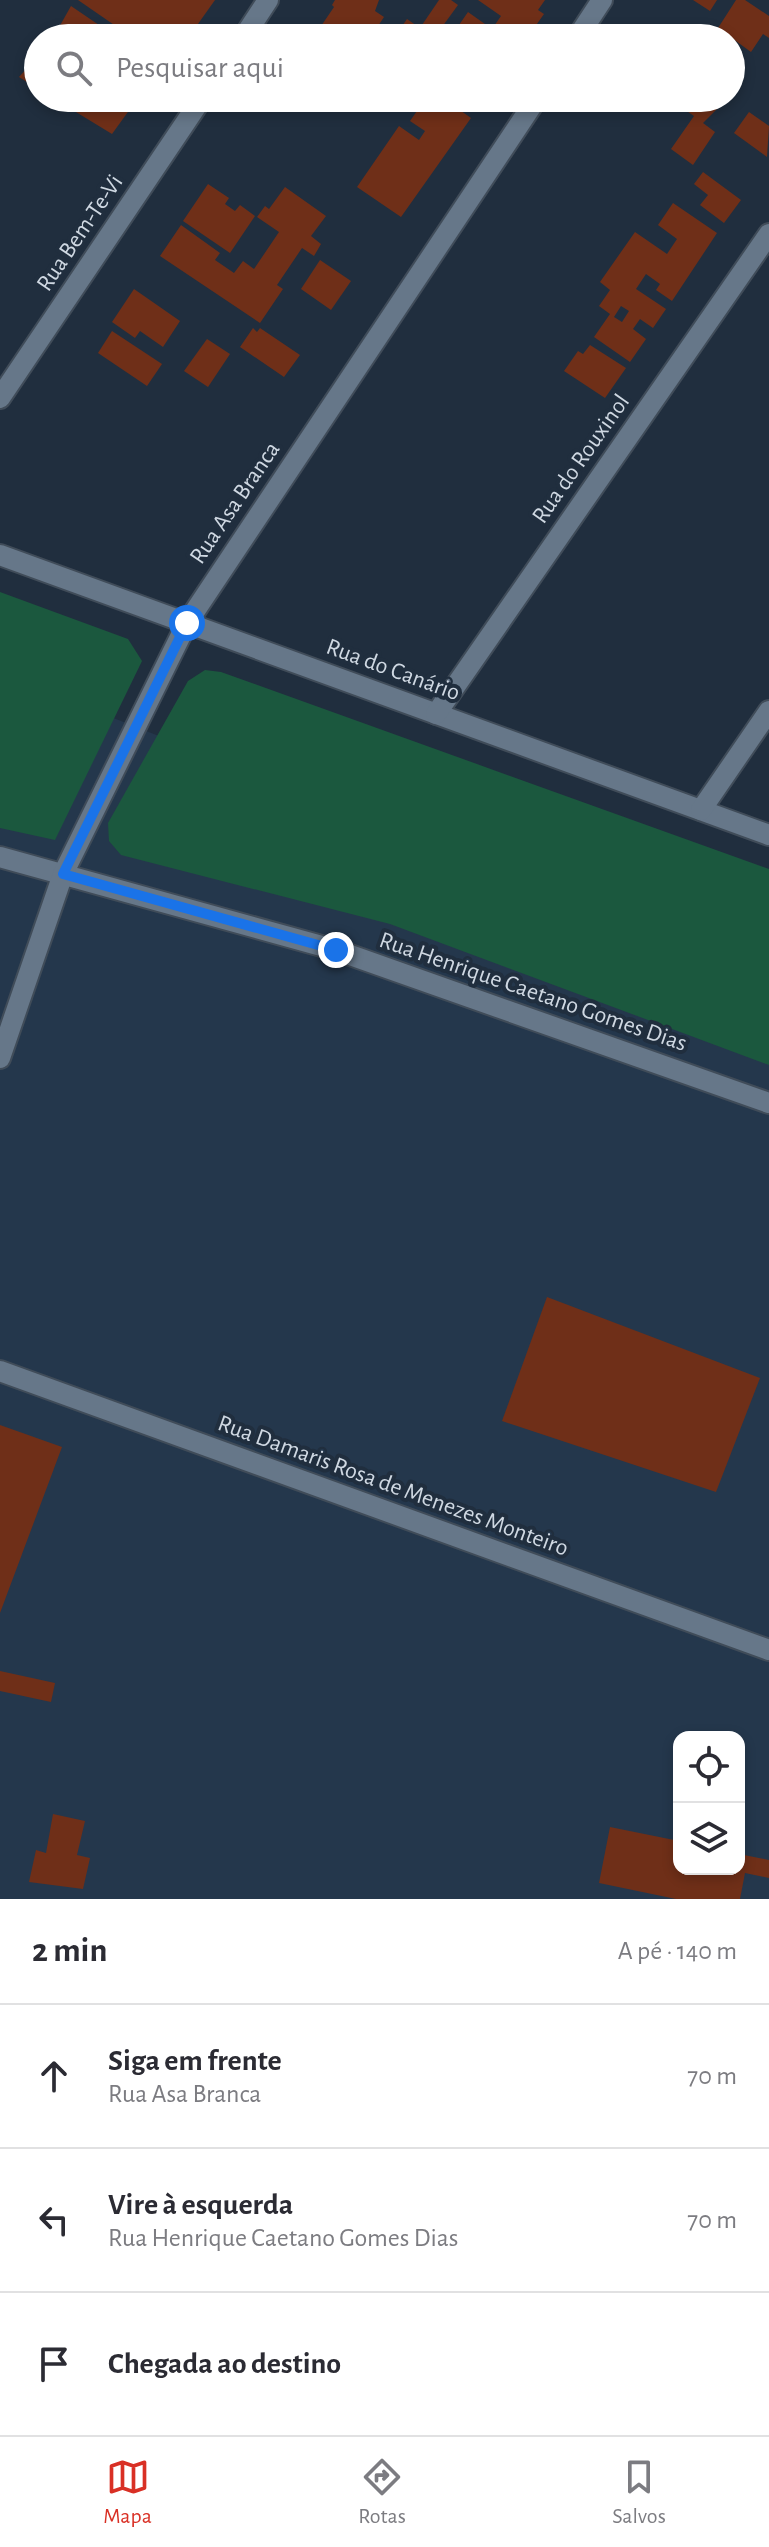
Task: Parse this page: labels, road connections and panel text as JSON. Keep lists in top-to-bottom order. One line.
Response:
{"streets":{"street":["Rua Bem-Te-Vi","Rua do Rouxinol","Rua Asa Branca","Rua do Canário","Rua Henrique Caetano Gomes Dias","Rua Damaris Rosa de Menezes Monteiro"]},"crossings":[["Rua do Rouxinol","Rua do Canário"],["Rua Asa Branca","Rua do Canário"],["Rua Asa Branca","Rua Henrique Caetano Gomes Dias"]],"page":{"search":"Pesquisar aqui","heading":["2 min","A pé · 140 m"],"list":[["Siga em frente","Rua Asa Branca","70 m"],["Vire à esquerda","Rua Henrique Caetano Gomes Dias","70 m"],"Chegada ao destino"],"nav":["Mapa","Rotas","Salvos"]}}
